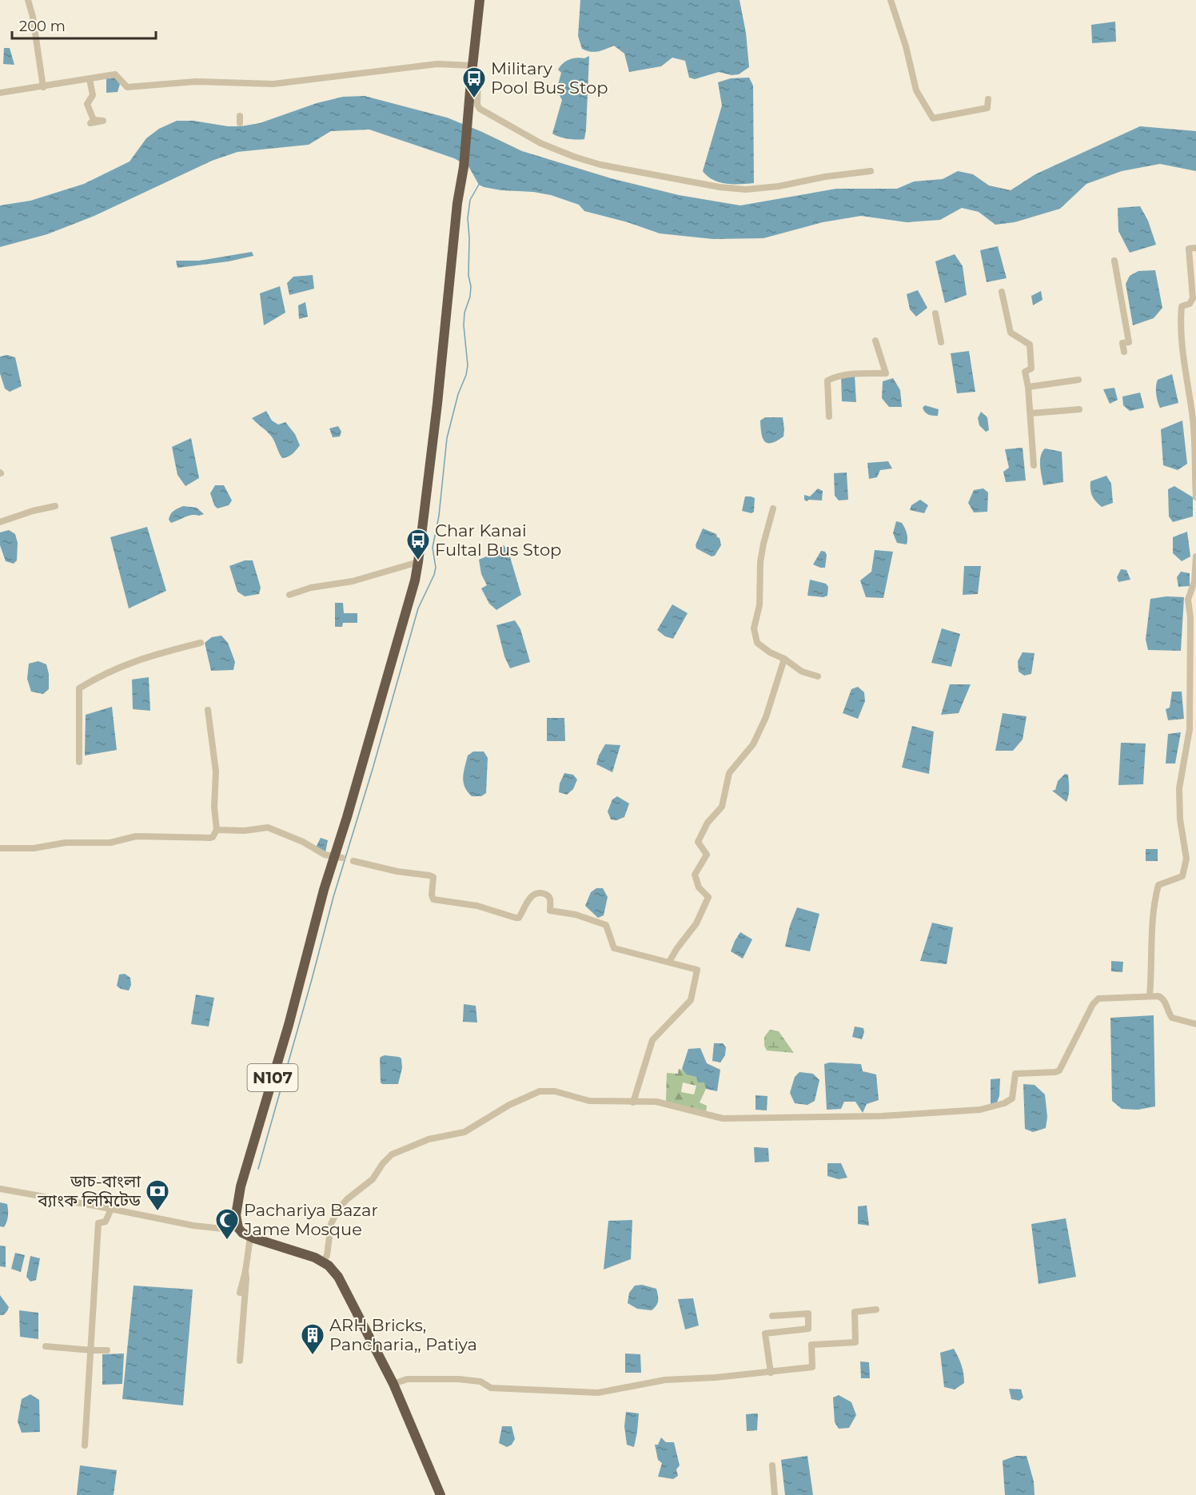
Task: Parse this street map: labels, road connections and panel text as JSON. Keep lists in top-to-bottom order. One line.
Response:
{"streets":{"highway":["N107"]},"places":{"bus stop":["Military Pool Bus Stop","Char Kanai Fultal Bus Stop"],"bank":["ডাচ-বাংলা ব্যাংক লিমিটেড"],"mosque":["Pachariya Bazar Jame Mosque"],"building":["ARH Bricks, Pancharia,, Patiya"]},"scale_bar":"200 m"}
